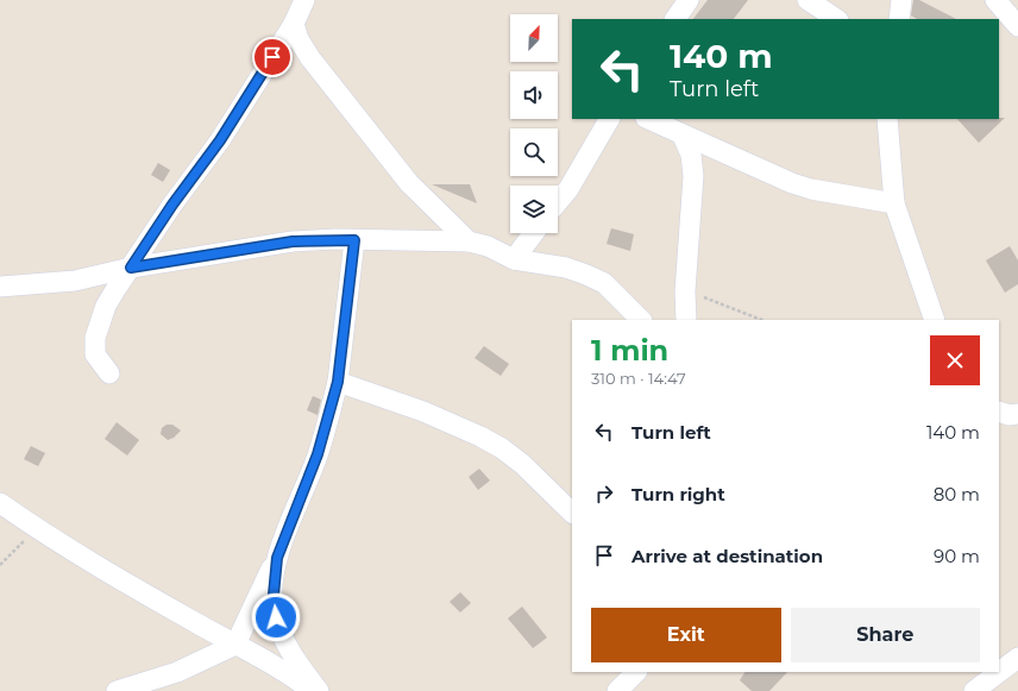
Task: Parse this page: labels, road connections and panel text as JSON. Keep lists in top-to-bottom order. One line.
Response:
{"north":"top right","page":{"turn":["140 m","Turn left"],"heading":["1 min","310 m · 14:47"],"list":[{"name":"Turn left","value":"140 m"},{"name":"Turn right","value":"80 m"},{"name":"Arrive at destination","value":"90 m"}],"buttons":["Exit","Share"]}}
